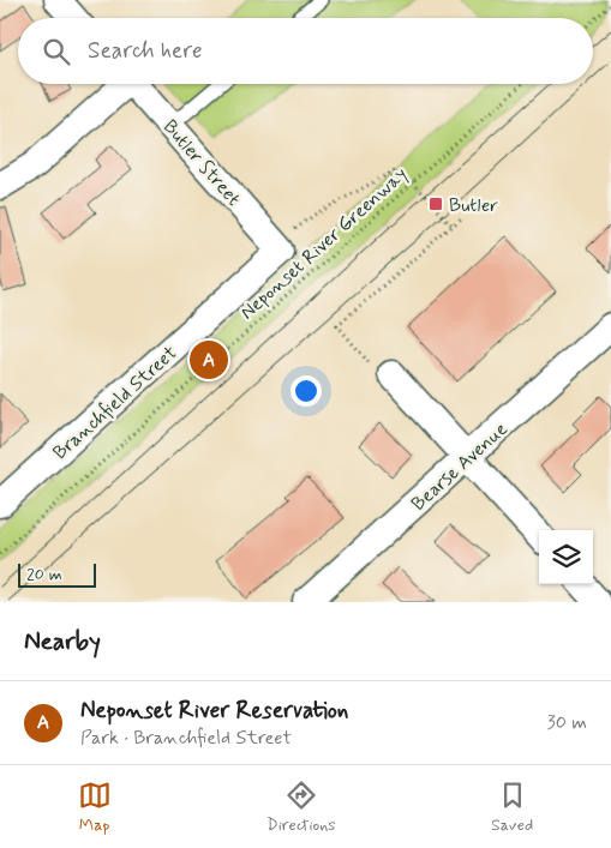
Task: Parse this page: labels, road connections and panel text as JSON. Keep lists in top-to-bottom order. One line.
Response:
{"streets":{"street":["Butler Street","Branchfield Street","Bearse Avenue"],"path":["Neponset River Greenway"]},"crossings":[["Butler Street","Branchfield Street"]],"places":{"transit":["Butler"]},"scale_bar":"20 m","page":{"search":"Search here","pins":"A","scale":"20 m","heading":"Nearby","list":[{"mark":"A","name":"Neponset River Reservation","note":"Park · Branchfield Street","value":"30 m"}],"nav":["Map","Directions","Saved"]}}
